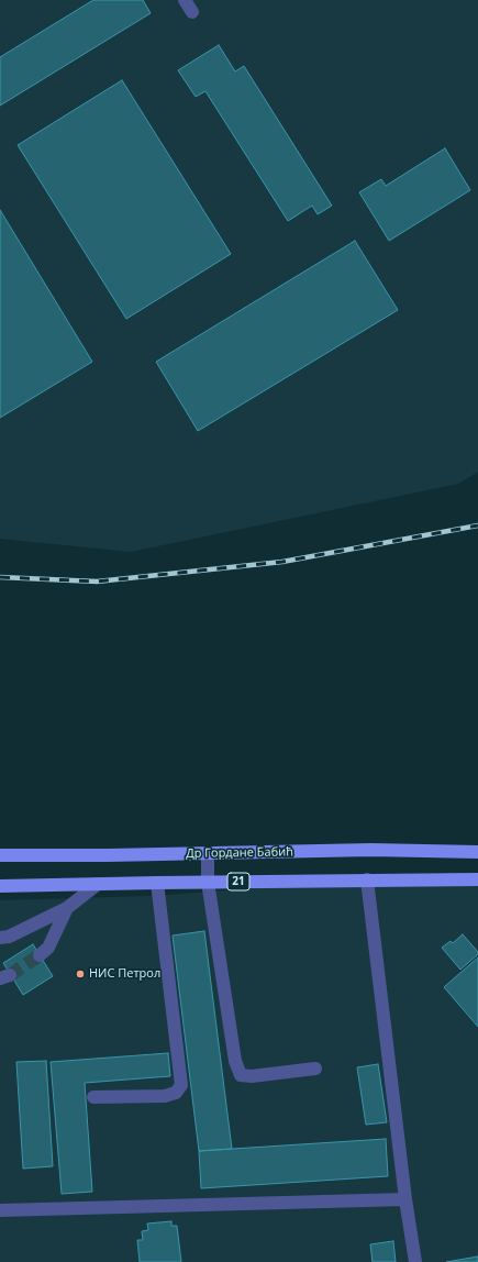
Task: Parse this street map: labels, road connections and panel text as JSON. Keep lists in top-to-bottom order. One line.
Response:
{"streets":{"main road":["Др Гордане Бабић","21"]},"places":["НИС Петрол"]}
